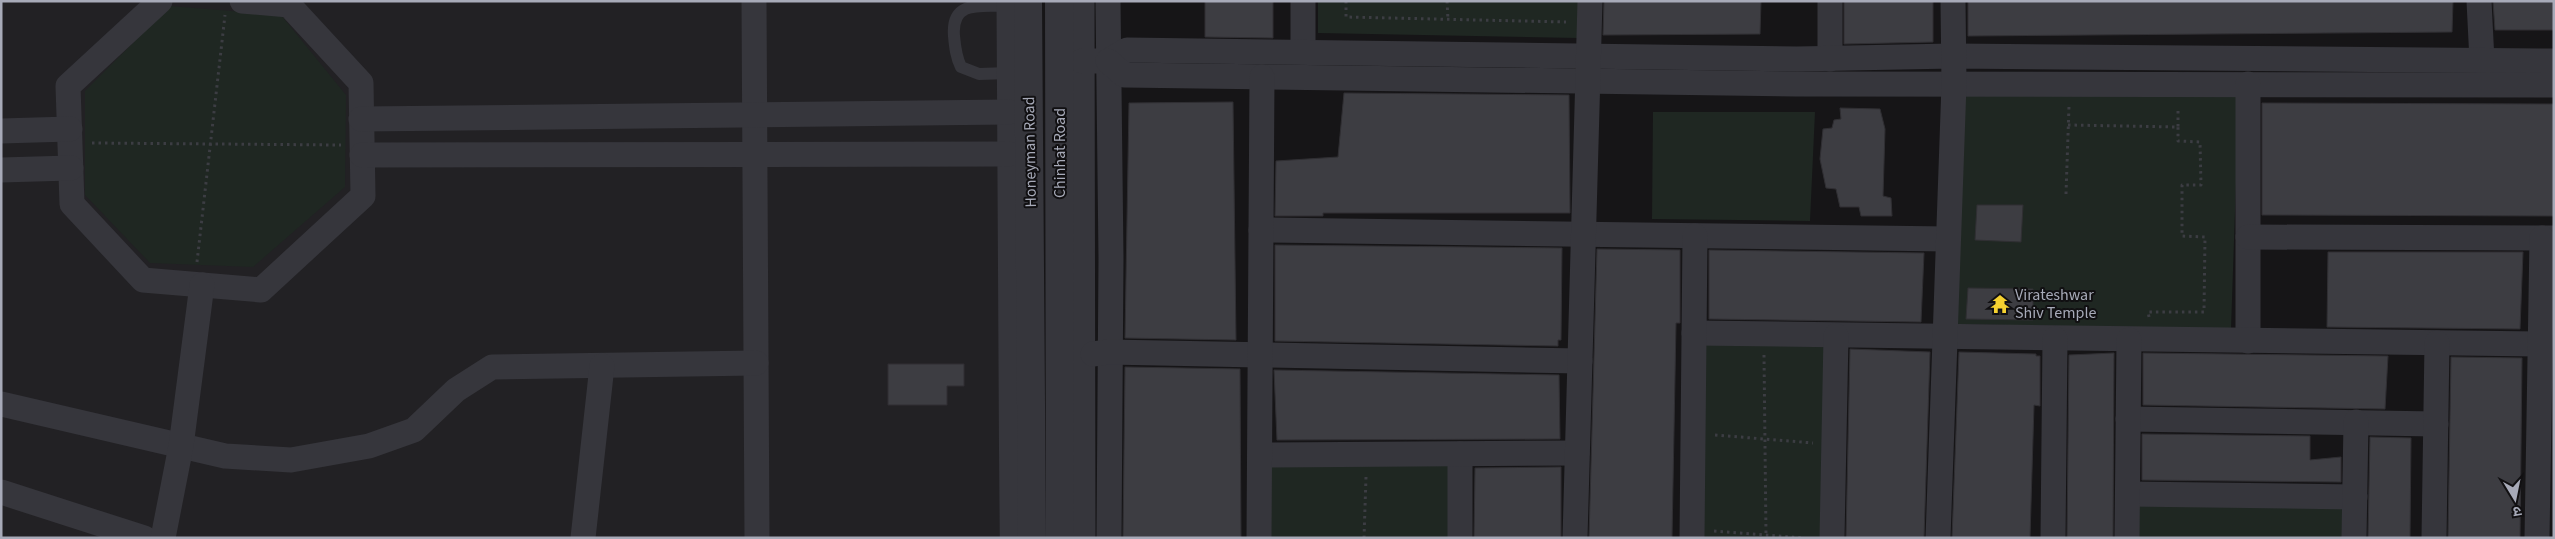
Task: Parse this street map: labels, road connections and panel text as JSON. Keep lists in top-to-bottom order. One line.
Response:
{"streets":{"street":["Honeyman Road","Chinhat Road"]},"places":{"temple":["Virateshwar Shiv Temple"]},"north":"bottom"}
